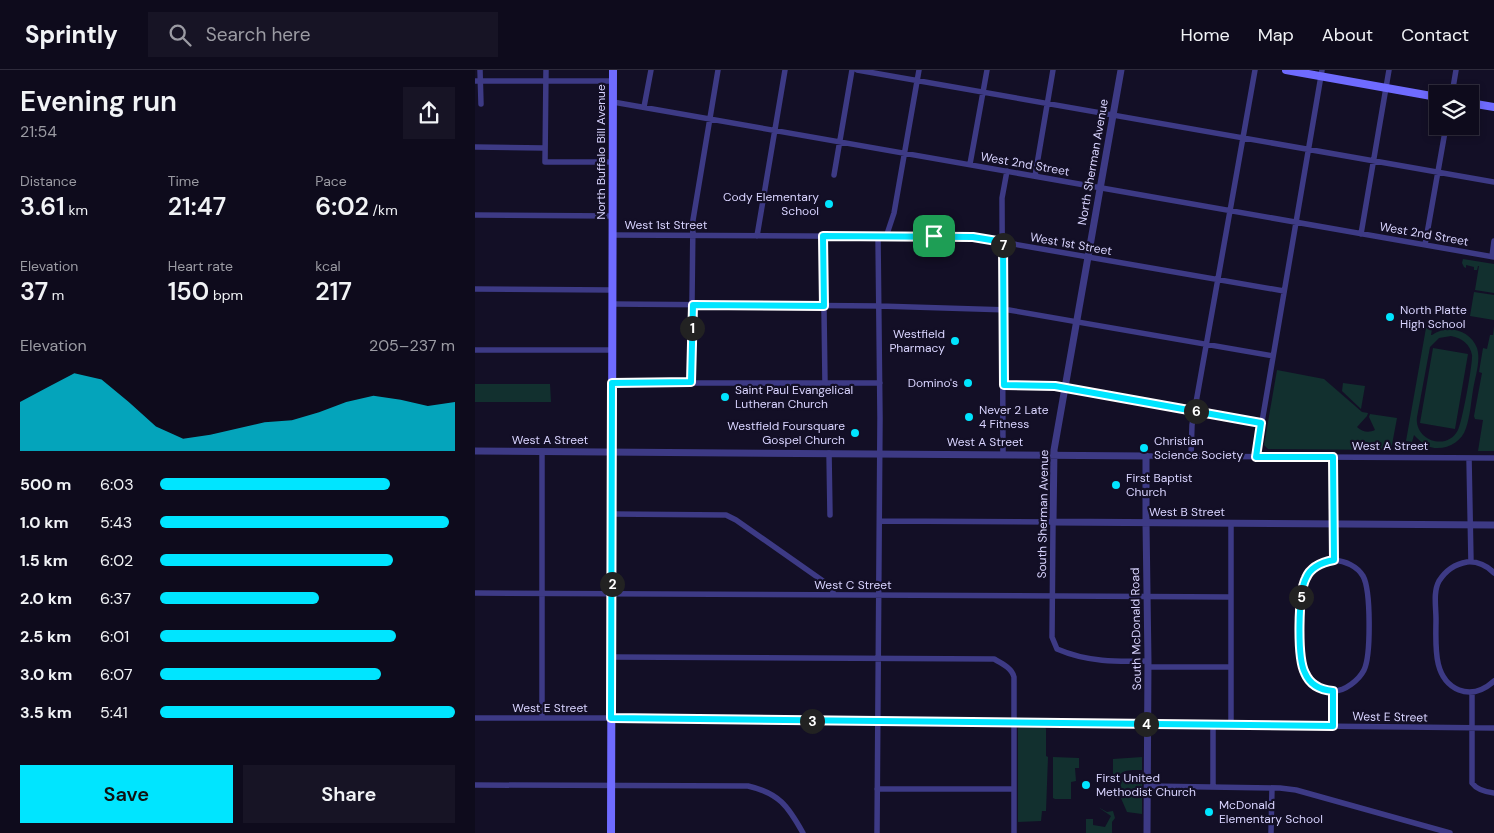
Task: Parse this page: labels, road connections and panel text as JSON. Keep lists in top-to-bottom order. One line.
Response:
{"streets":{"main road":["North Buffalo Bill Avenue"],"street":["North Sherman Avenue","West 2nd Street","West 1st Street","West A Street","West B Street","South Sherman Avenue","West C Street","South McDonald Road","West E Street"]},"crossings":[["North Buffalo Bill Avenue","West 2nd Street"],["North Buffalo Bill Avenue","West 1st Street"],["North Buffalo Bill Avenue","West A Street"],["North Buffalo Bill Avenue","West C Street"],["North Buffalo Bill Avenue","West E Street"],["North Sherman Avenue","West 2nd Street"],["North Sherman Avenue","West 1st Street"],["North Sherman Avenue","South Sherman Avenue"],["West 1st Street","South Sherman Avenue"],["West A Street","South Sherman Avenue"],["West A Street","South McDonald Road"],["West B Street","South Sherman Avenue"],["West B Street","South McDonald Road"],["South Sherman Avenue","West C Street"],["South Sherman Avenue","South McDonald Road"],["West C Street","South McDonald Road"],["South McDonald Road","West E Street"]],"places":["Cody Elementary School","North Platte High School","Westfield Pharmacy","Domino's","Saint Paul Evangelical Lutheran Church","Never 2 Late 4 Fitness","Westfield Foursquare Gospel Church","Christian Science Society","First Baptist Church","First United Methodist Church","McDonald Elementary School"],"page":{"header":"Sprintly","search":"Search here","nav":["Home","Map","About","Contact"],"heading":["Evening run","21:54"],"stats":[["Distance","3.61 km"],["Time","21:47"],["Pace","6:02 /km"],["Elevation","37 m"],["Heart rate","150 bpm"],["kcal","217"]],"pins":["7","1","6","2","5","3","4"],"chart":["Elevation","205–237 m"],"list":[{"name":"500 m","note":"6:03"},{"name":"1.0 km","note":"5:43"},{"name":"1.5 km","note":"6:02"},{"name":"2.0 km","note":"6:37"},{"name":"2.5 km","note":"6:01"},{"name":"3.0 km","note":"6:07"},{"name":"3.5 km","note":"5:41"}],"buttons":["Save","Share"]}}
